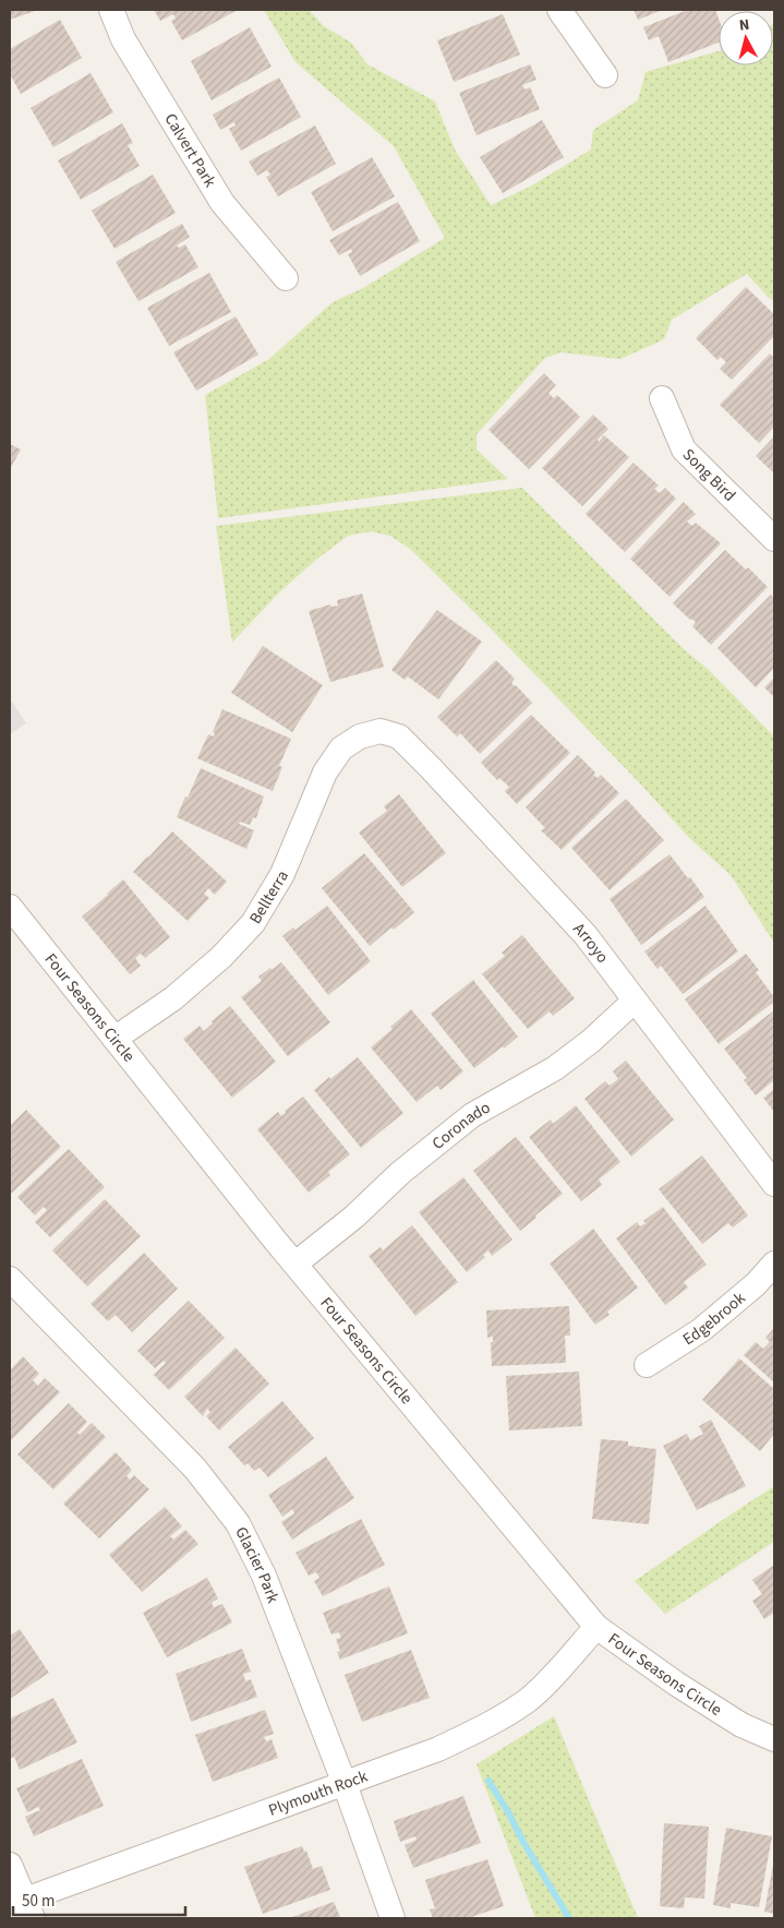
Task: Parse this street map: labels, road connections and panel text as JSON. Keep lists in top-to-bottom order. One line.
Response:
{"streets":{"street":["Calvert Park","Song Bird","Bellterra","Arroyo","Four Seasons Circle","Coronado","Edgebrook","Glacier Park","Plymouth Rock"]},"crossings":[["Bellterra","Arroyo"],["Bellterra","Four Seasons Circle"],["Arroyo","Coronado"],["Four Seasons Circle","Coronado"],["Four Seasons Circle","Plymouth Rock"],["Glacier Park","Plymouth Rock"]],"scale_bar":"50 m","north":"top"}
